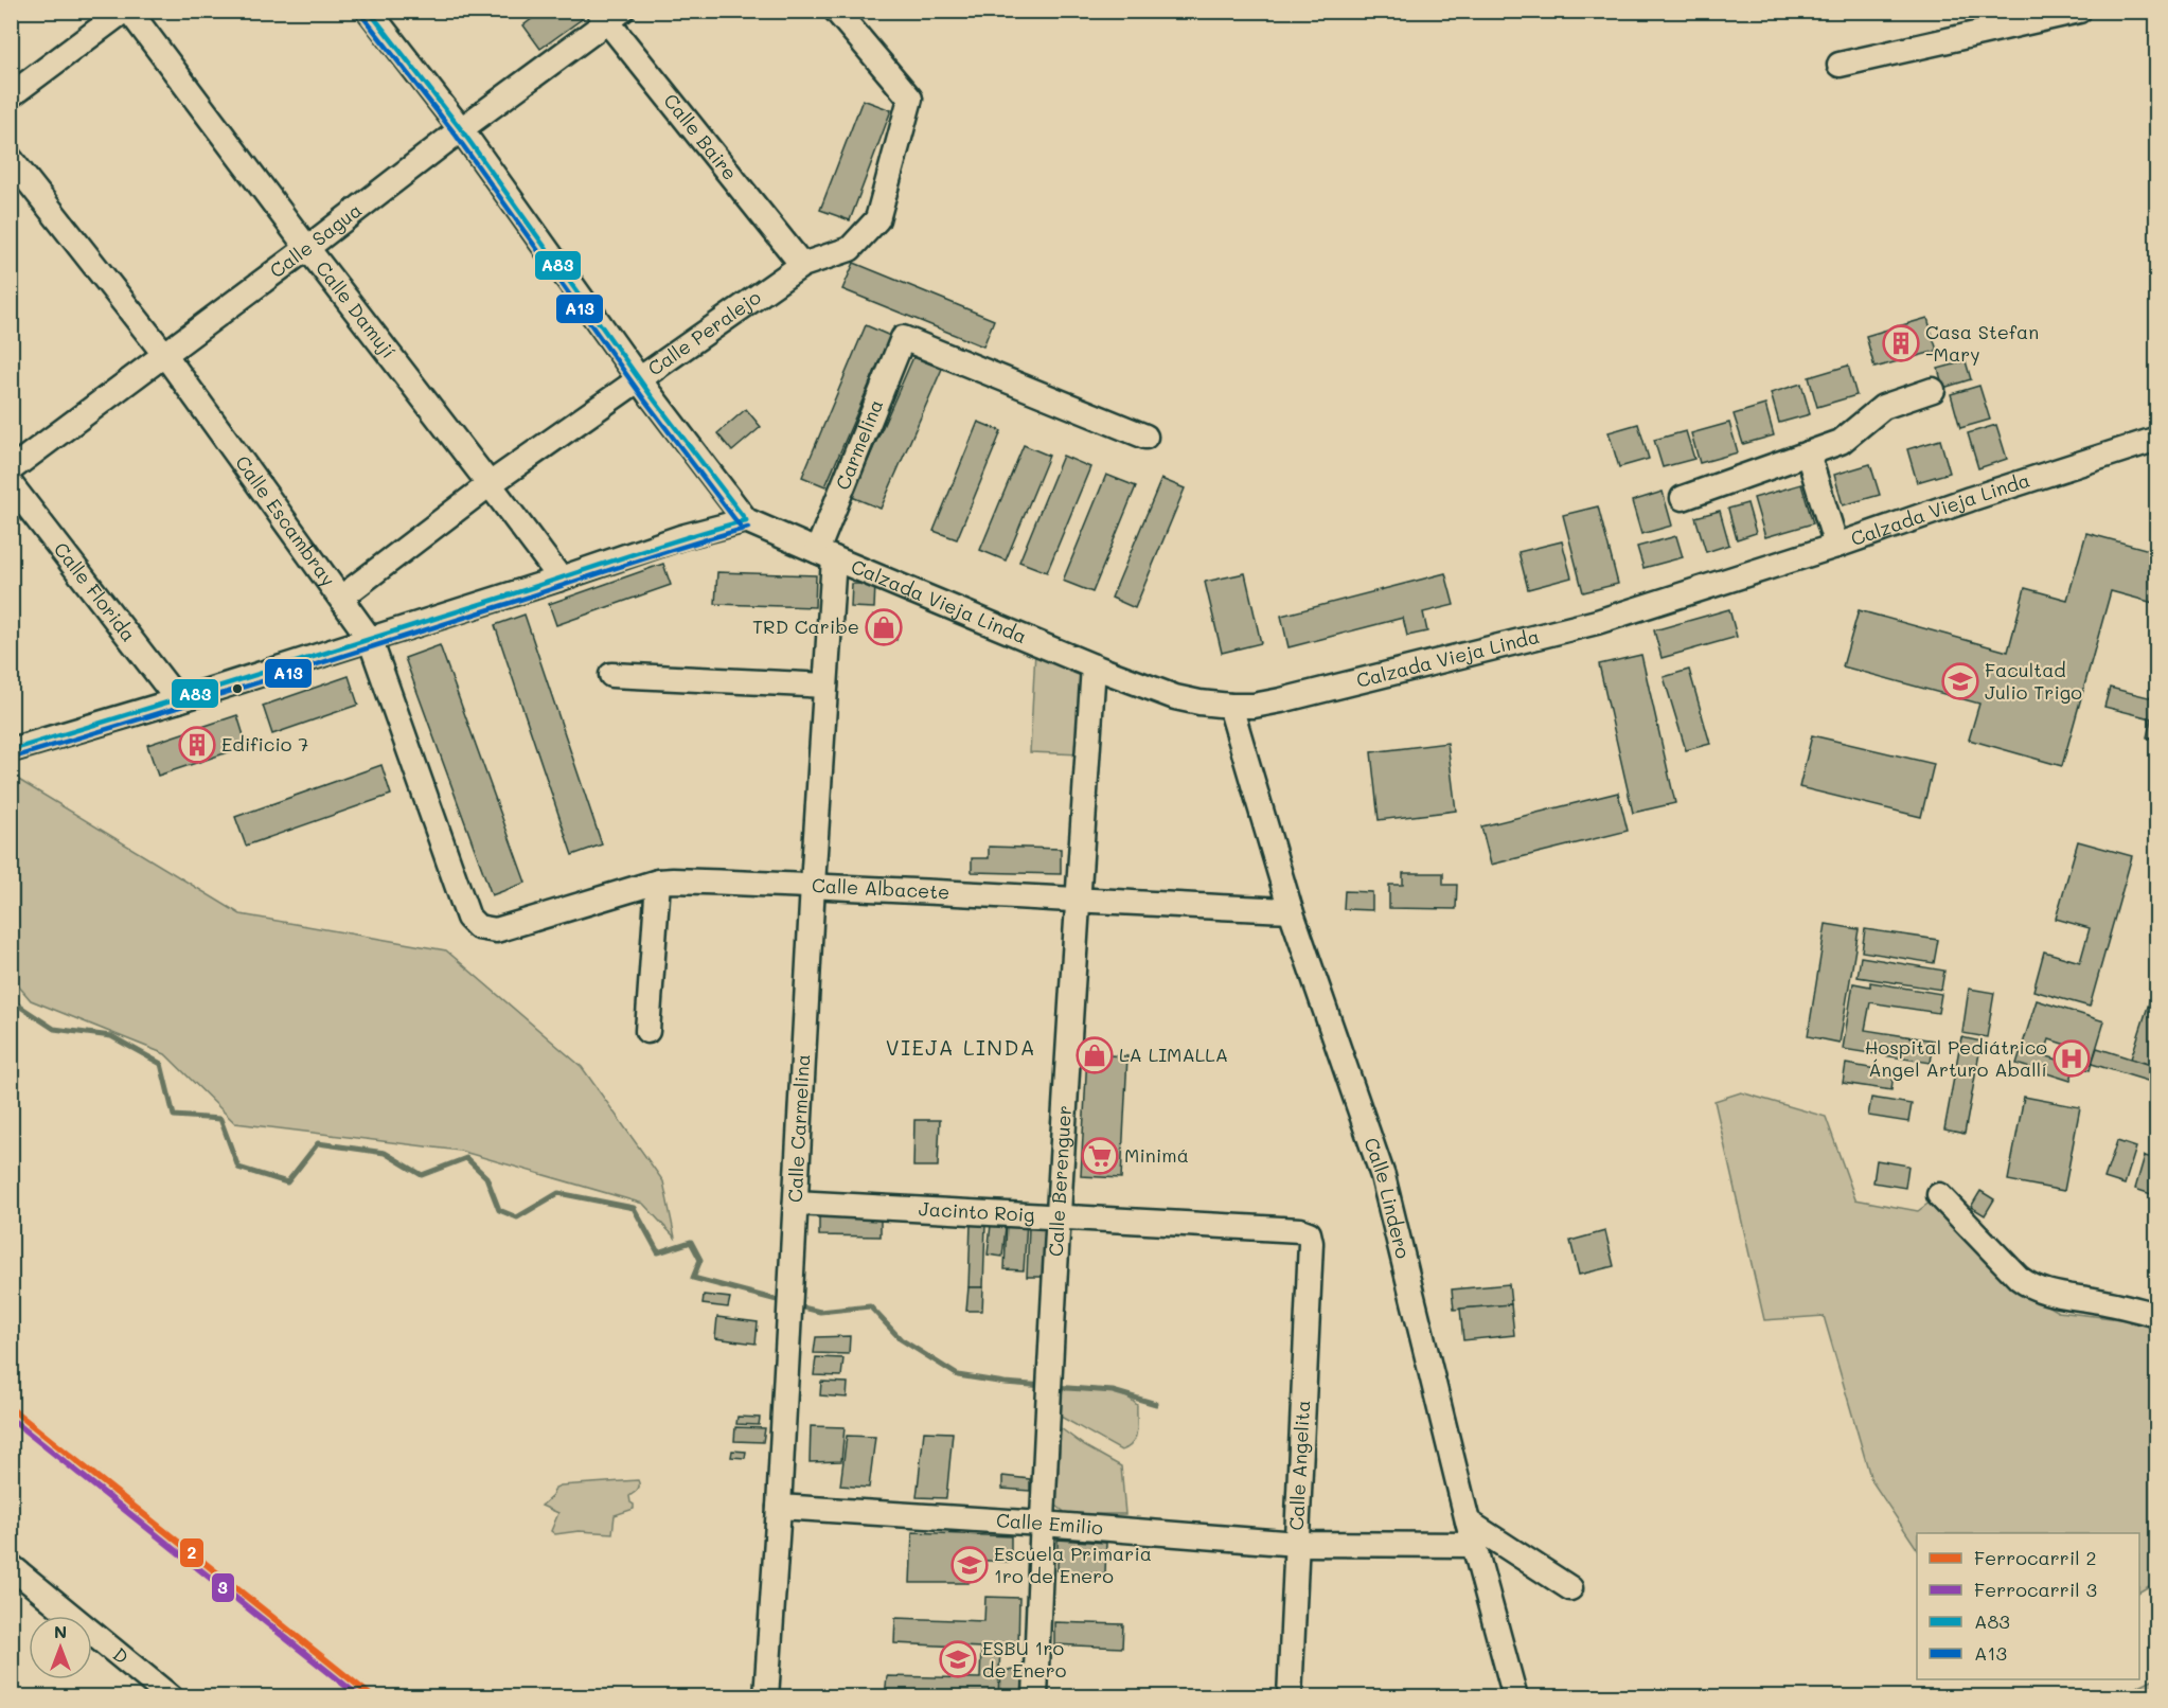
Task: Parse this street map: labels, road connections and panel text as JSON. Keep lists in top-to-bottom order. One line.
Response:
{"streets":{"street":["Calle Baire","Calle Sagua","Calle Damují","Calle Peralejo","Carmelina","Calzada Vieja Linda","Calle Escambray","Calle Florida","Calle Albacete","Calle Carmelina","Calle Berenguer","Calle Lindero","Jacinto Roig","Calle Angelita","Calle Emilio","D"]},"crossings":[["Calle Baire","Calle Sagua"],["Calle Baire","Calle Peralejo"],["Calle Sagua","Calle Damují"],["Calle Sagua","Calle Escambray"],["Calle Damují","Calle Peralejo"],["Calle Peralejo","Calle Escambray"],["Carmelina","Calzada Vieja Linda"],["Carmelina","Calle Carmelina"],["Calzada Vieja Linda","Calle Carmelina"],["Calzada Vieja Linda","Calle Berenguer"],["Calzada Vieja Linda","Calle Lindero"],["Calle Escambray","Calle Albacete"],["Calle Albacete","Calle Carmelina"],["Calle Albacete","Calle Berenguer"],["Calle Albacete","Calle Lindero"],["Calle Carmelina","Jacinto Roig"],["Calle Carmelina","Calle Emilio"],["Calle Berenguer","Jacinto Roig"],["Calle Berenguer","Calle Emilio"],["Calle Lindero","Calle Emilio"],["Jacinto Roig","Calle Angelita"],["Calle Angelita","Calle Emilio"]],"districts":["VIEJA LINDA"],"places":{"building":["Casa Stefan -Mary","Edificio 7"],"shop":["TRD Caribe","LA LIMALLA"],"school or university":["Facultad Julio Trigo","Escuela Primaria 1ro de Enero","ESBU 1ro de Enero"],"hospital":["Hospital Pediátrico Ángel Arturo Aballí"],"supermarket":["Minimá"]},"lines":["transit line A83","transit line A13","rail line 2","rail line 3"],"legend":["Ferrocarril 2","Ferrocarril 3","A83","A13"],"north":"top"}
